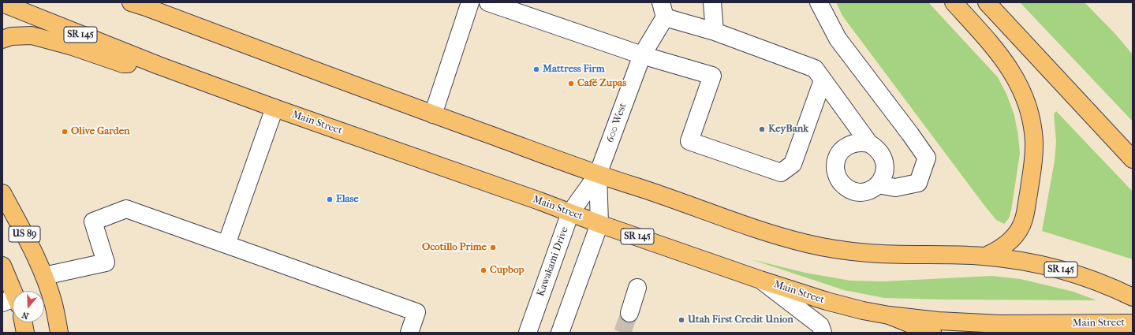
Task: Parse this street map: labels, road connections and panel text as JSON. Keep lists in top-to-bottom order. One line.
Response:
{"streets":{"main road":["SR 145","Main Street","US 89"],"street":["600 West","Kawakami Drive"]},"crossings":[["SR 145","600 West"],["SR 145","Kawakami Drive"],["Main Street","Kawakami Drive"],["600 West","Kawakami Drive"]],"places":["Mattress Firm","Café Zupas","KeyBank","Olive Garden","Elase","Ocotillo Prime","Cupbop","Utah First Credit Union"],"north":"bottom"}
